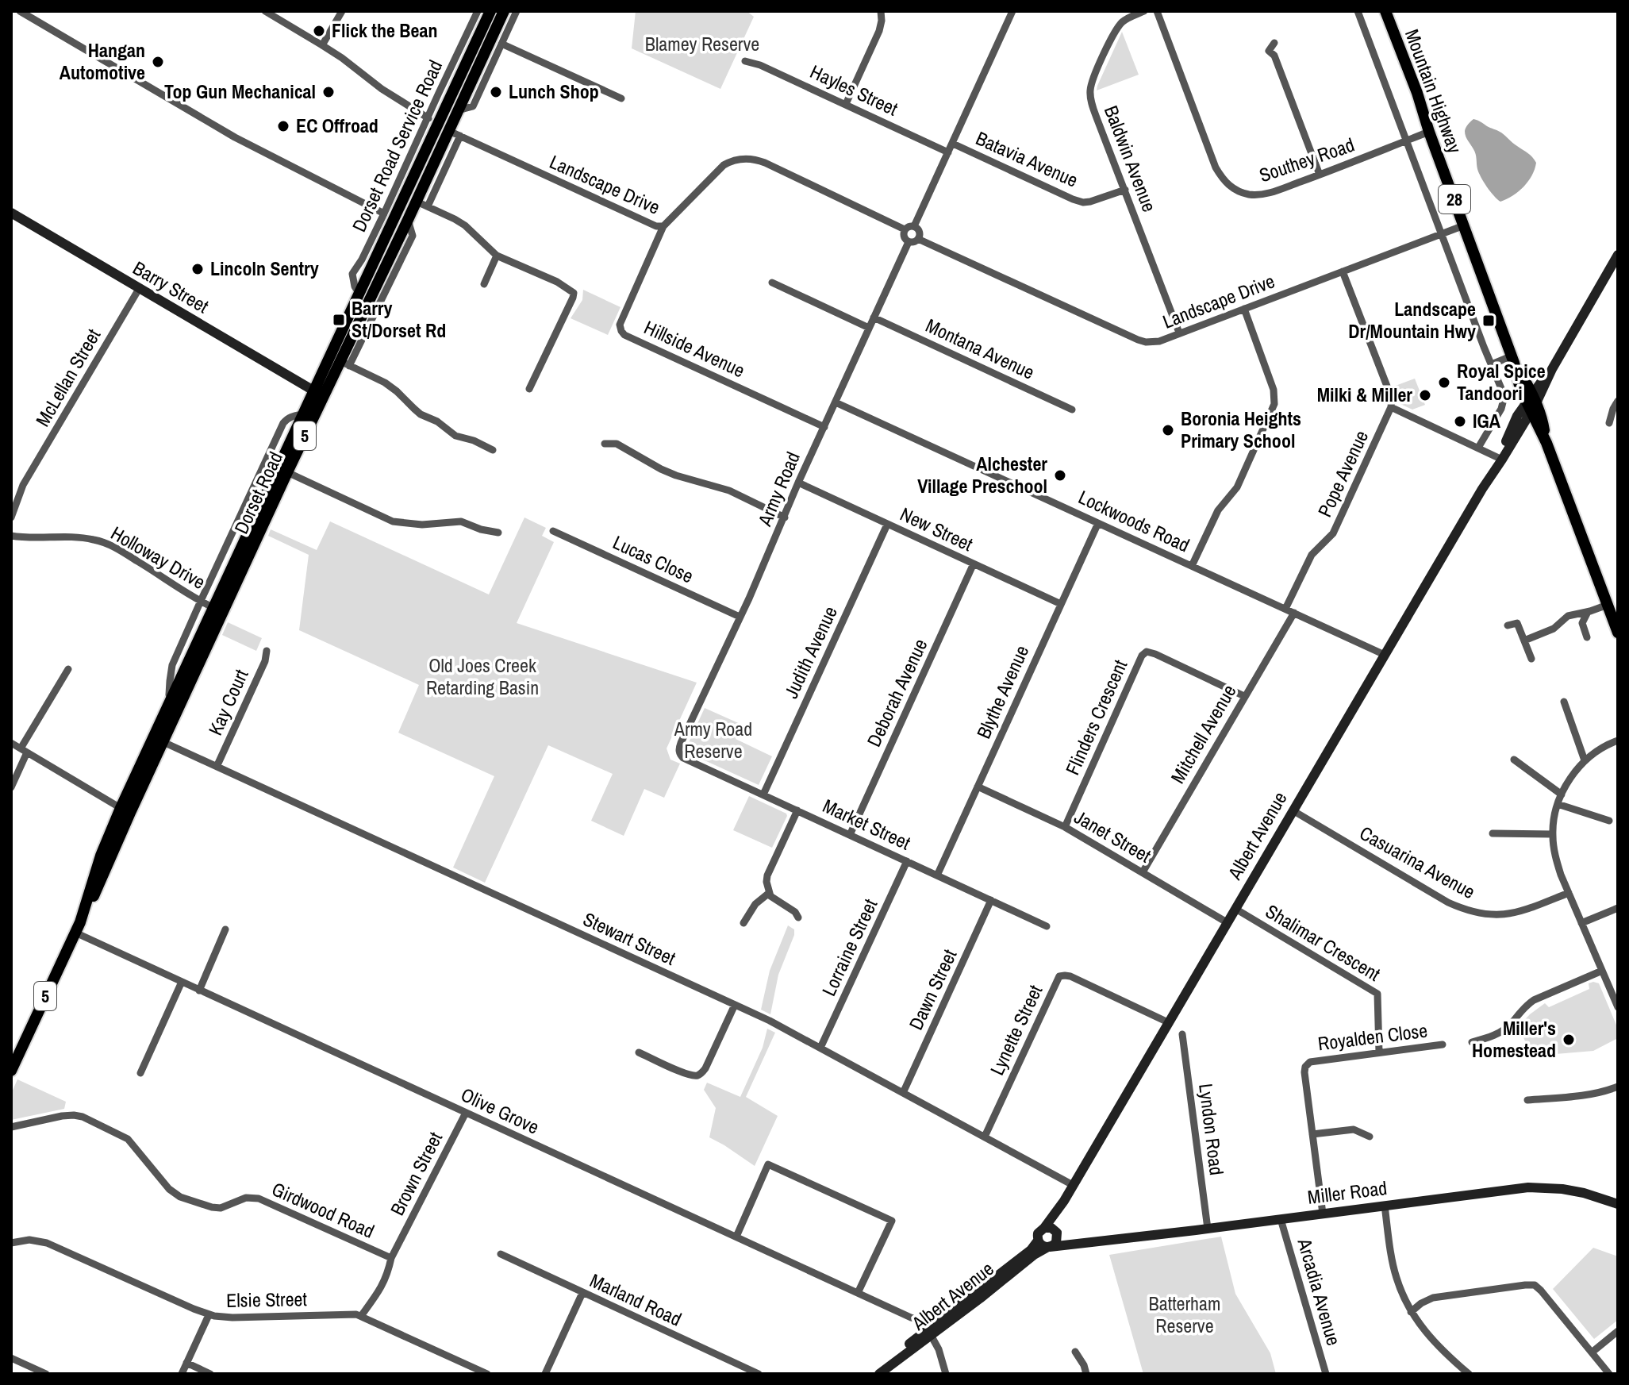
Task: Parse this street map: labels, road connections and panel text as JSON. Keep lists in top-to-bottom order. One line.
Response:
{"streets":{"main road":["Mountain Highway","28","Barry Street","5","Dorset Road","Albert Avenue","Miller Road"],"street":["Hayles Street","Dorset Road Service Road","Baldwin Avenue","Batavia Avenue","Southey Road","Landscape Drive","Hillside Avenue","Montana Avenue","McLellan Street","Pope Avenue","Army Road","Lockwoods Road","New Street","Holloway Drive","Lucas Close","Judith Avenue","Blythe Avenue","Deborah Avenue","Kay Court","Flinders Crescent","Mitchell Avenue","Market Street","Janet Street","Casuarina Avenue","Stewart Street","Shalimar Crescent","Lorraine Street","Dawn Street","Lynette Street","Royalden Close","Olive Grove","Lyndon Road","Brown Street","Girdwood Road","Arcadia Avenue","Elsie Street","Marland Road"]},"crossings":[["Mountain Highway","Southey Road"],["Mountain Highway","Landscape Drive"],["Mountain Highway","Albert Avenue"],["Dorset Road Service Road","Dorset Road"],["Baldwin Avenue","Batavia Avenue"],["Baldwin Avenue","Landscape Drive"],["Landscape Drive","Hillside Avenue"],["Landscape Drive","Army Road"],["Landscape Drive","Dorset Road"],["Barry Street","McLellan Street"],["Barry Street","Dorset Road"],["Hillside Avenue","Army Road"],["Montana Avenue","Army Road"],["Pope Avenue","Lockwoods Road"],["Army Road","Lockwoods Road"],["Army Road","New Street"],["Army Road","Lucas Close"],["Army Road","Market Street"],["Dorset Road","Holloway Drive"],["Dorset Road","Stewart Street"],["Dorset Road","Olive Grove"],["Lockwoods Road","Blythe Avenue"],["Lockwoods Road","Mitchell Avenue"],["Lockwoods Road","Albert Avenue"],["New Street","Judith Avenue"],["New Street","Blythe Avenue"],["New Street","Deborah Avenue"],["Judith Avenue","Market Street"],["Blythe Avenue","Market Street"],["Blythe Avenue","Janet Street"],["Deborah Avenue","Market Street"],["Kay Court","Stewart Street"],["Flinders Crescent","Mitchell Avenue"],["Flinders Crescent","Janet Street"],["Mitchell Avenue","Janet Street"],["Market Street","Lorraine Street"],["Market Street","Dawn Street"],["Albert Avenue","Janet Street"],["Albert Avenue","Casuarina Avenue"],["Albert Avenue","Stewart Street"],["Albert Avenue","Shalimar Crescent"],["Albert Avenue","Lynette Street"],["Albert Avenue","Olive Grove"],["Albert Avenue","Miller Road"],["Stewart Street","Lorraine Street"],["Stewart Street","Dawn Street"],["Stewart Street","Lynette Street"],["Shalimar Crescent","Royalden Close"],["Royalden Close","Miller Road"],["Olive Grove","Brown Street"],["Lyndon Road","Miller Road"],["Brown Street","Girdwood Road"],["Brown Street","Elsie Street"],["Miller Road","Arcadia Avenue"]],"parks":["Blamey Reserve","Old Joes Creek Retarding Basin","Army Road Reserve","Batterham Reserve"],"places":{"other":["Flick the Bean","Hangan Automotive","Top Gun Mechanical","Lunch Shop","EC Offroad","Lincoln Sentry","Royal Spice Tandoori","Milki & Miller","IGA","Boronia Heights Primary School","Alchester Village Preschool","Miller's Homestead"],"transit":["Barry St/Dorset Rd","Landscape Dr/Mountain Hwy"]}}
